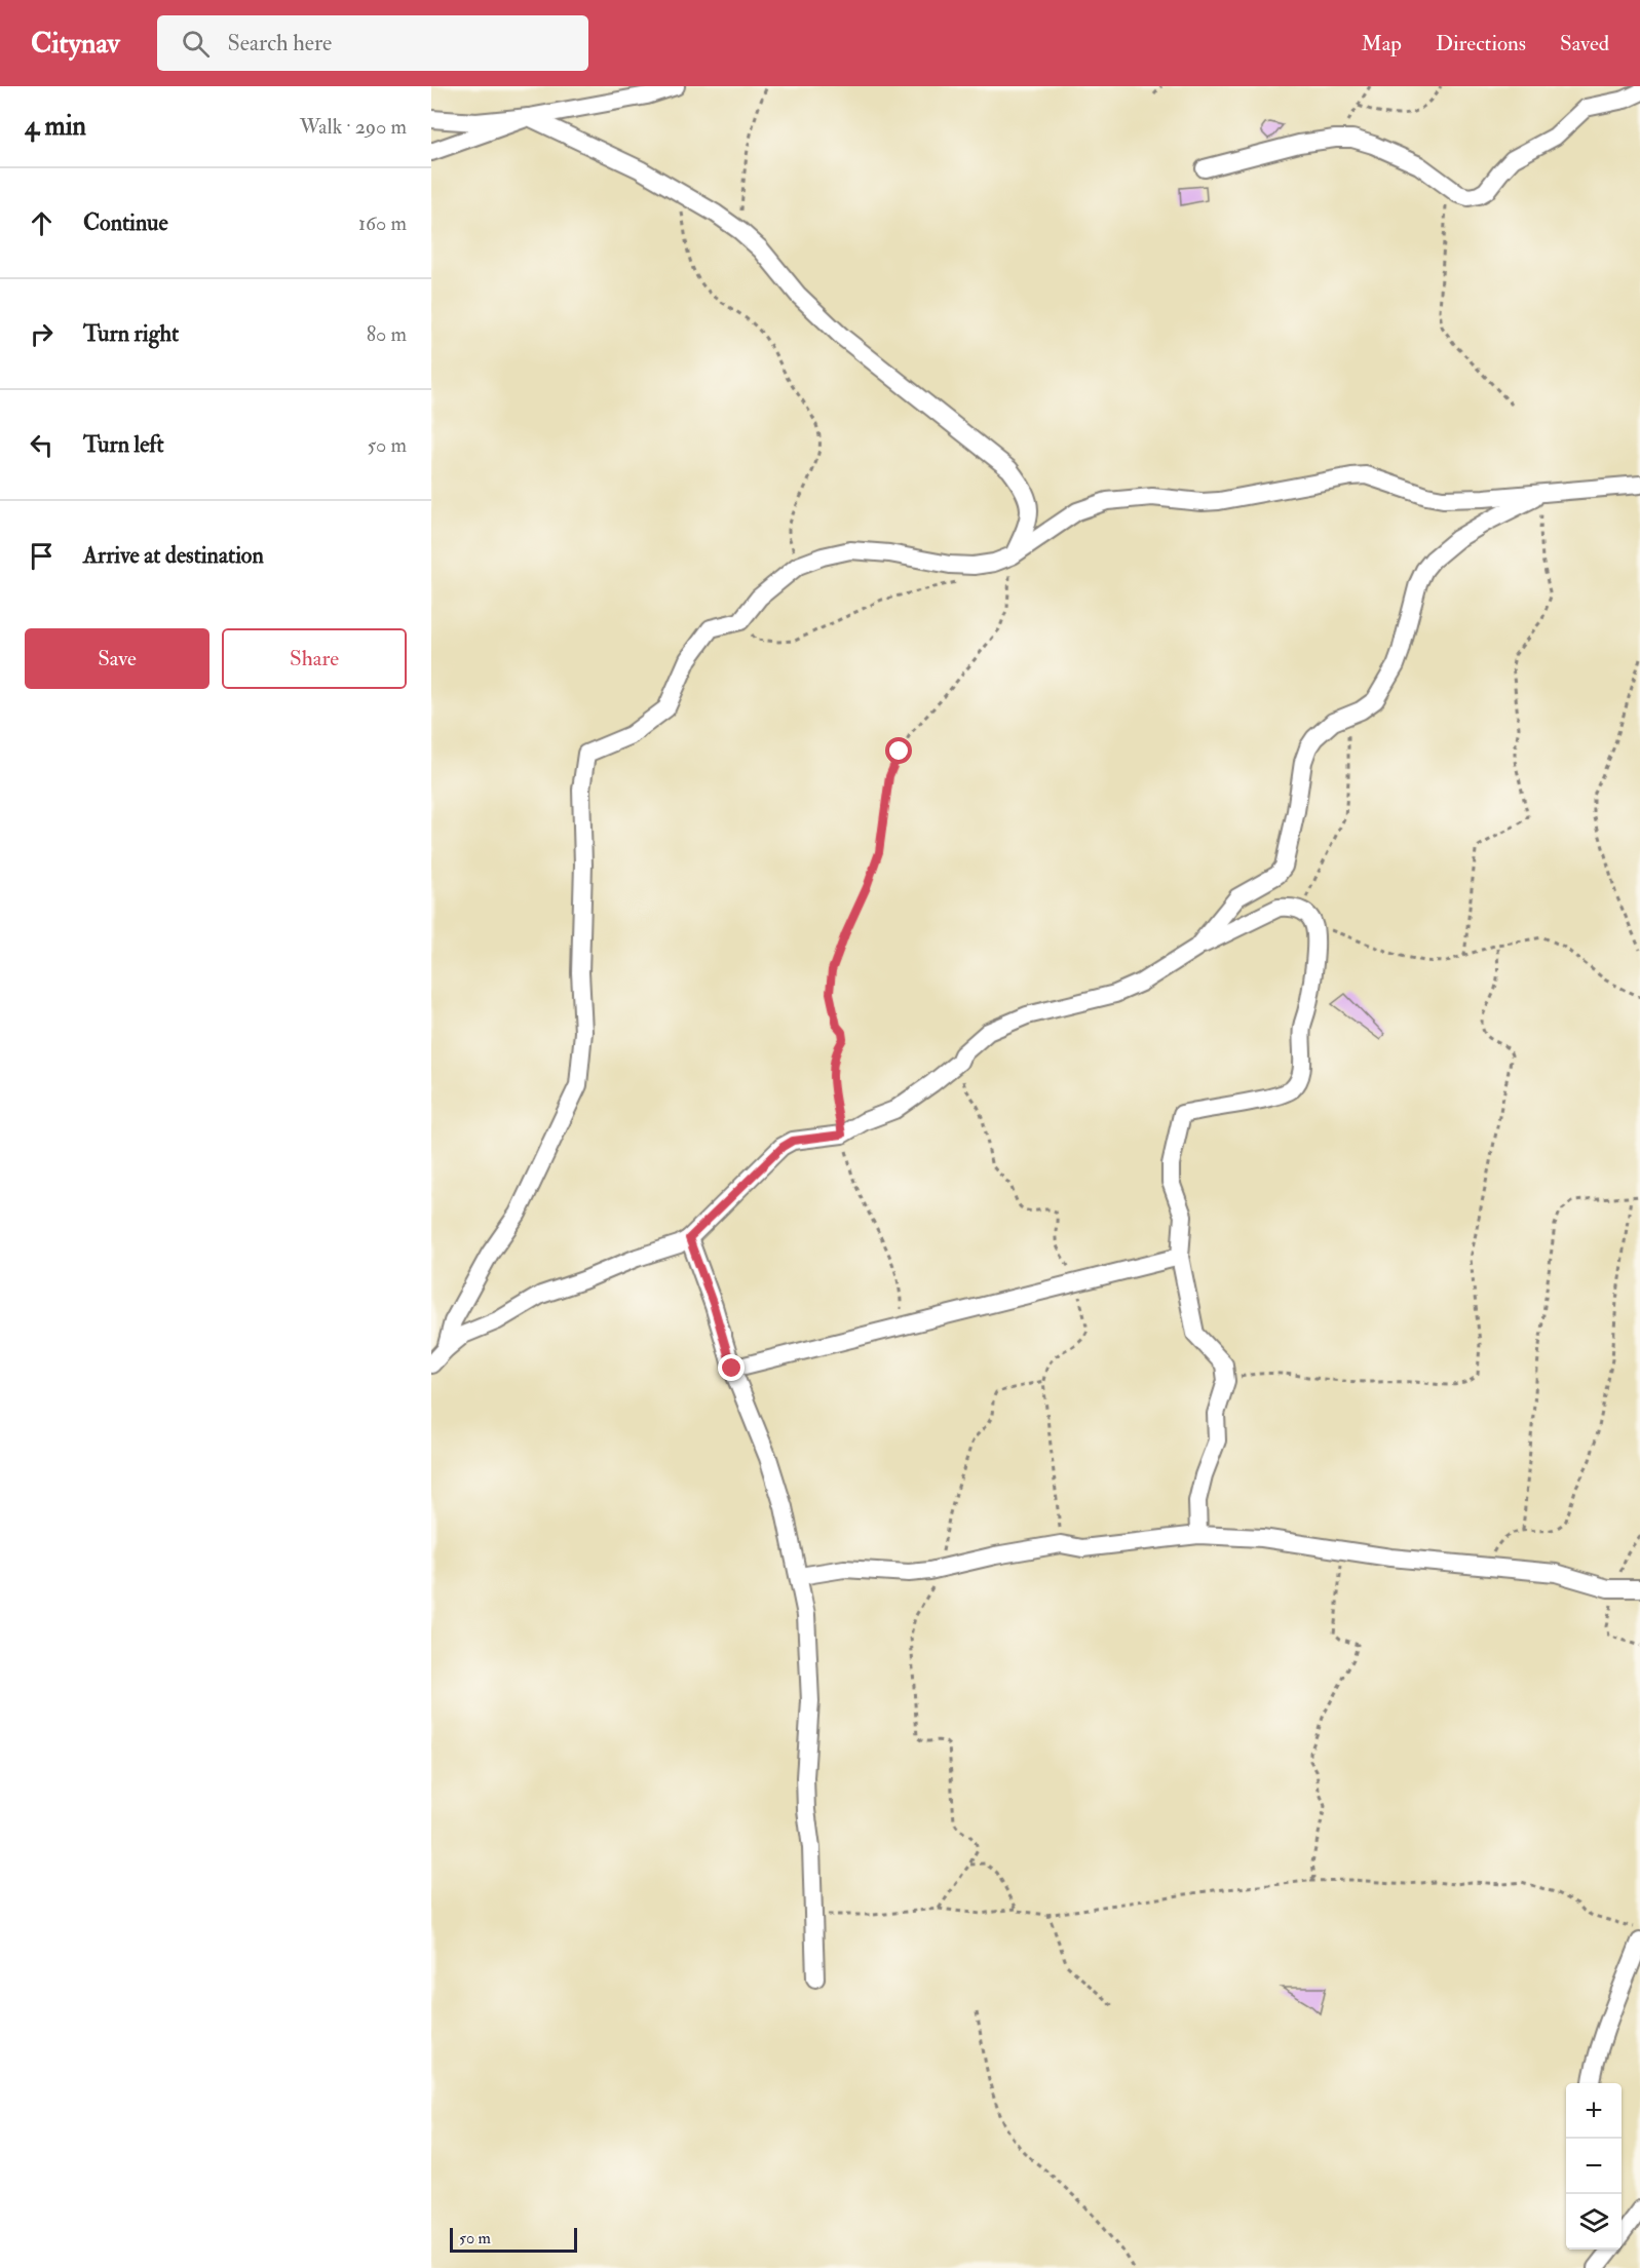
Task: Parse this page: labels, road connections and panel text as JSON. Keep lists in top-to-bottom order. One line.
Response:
{"scale_bar":"50 m","page":{"header":"Citynav","search":"Search here","nav":["Map","Directions","Saved"],"heading":["4 min","Walk · 290 m"],"list":[["Continue","160 m"],["Turn right","80 m"],["Turn left","50 m"],"Arrive at destination"],"buttons":["Save","Share"],"map_buttons":["+","−"],"scale":"50 m"}}
